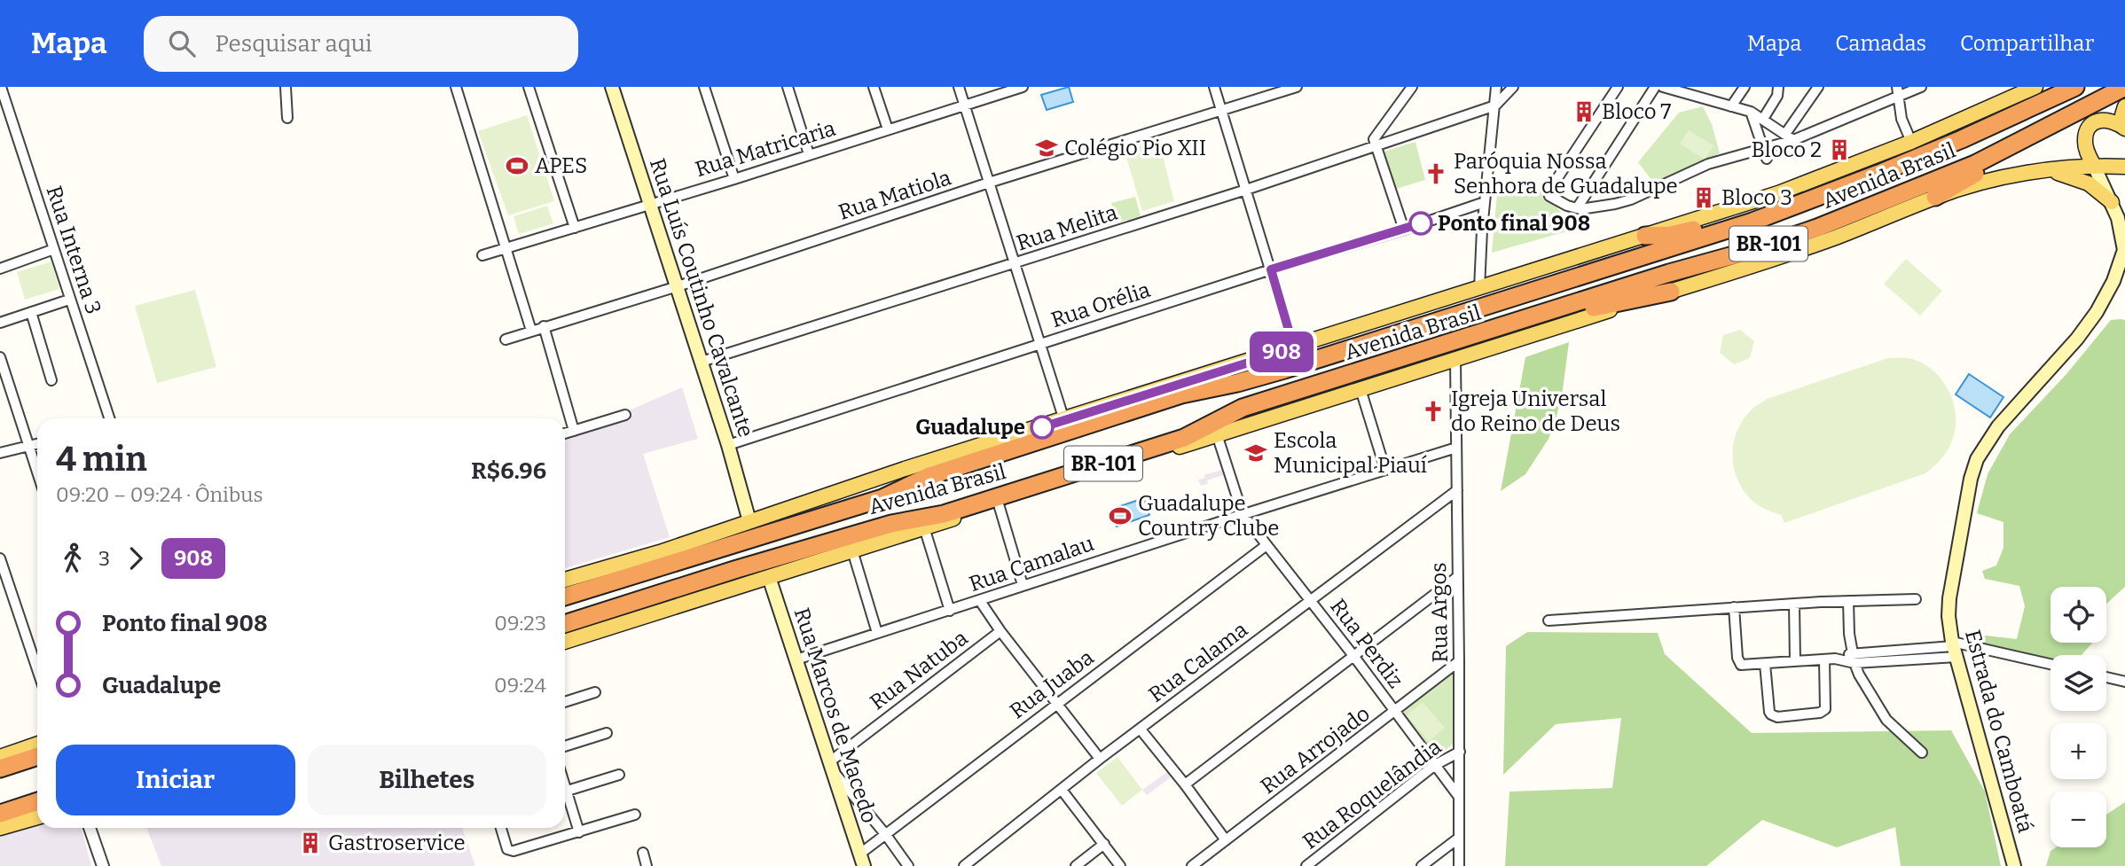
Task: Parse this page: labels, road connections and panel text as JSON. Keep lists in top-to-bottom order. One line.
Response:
{"streets":{"highway":["Avenida Brasil","BR-101"],"main road":["Rua Luís Coutinho Cavalcante","Rua Marcos de Macedo","Estrada do Camboatá"],"street":["Rua Matricaria","Rua Matiola","Rua Melita","Rua Interna 3","Rua Orélia","Rua Camalau","Rua Argos","Rua Perdiz","Rua Calama","Rua Natuba","Rua Juaba","Rua Arrojado","Rua Roquelândia"]},"crossings":[["Rua Matricaria","Rua Luís Coutinho Cavalcante"],["Avenida Brasil","Rua Luís Coutinho Cavalcante"],["Avenida Brasil","Rua Argos"],["Avenida Brasil","Rua Perdiz"],["Avenida Brasil","Rua Marcos de Macedo"],["Rua Matiola","Rua Luís Coutinho Cavalcante"],["Rua Melita","Rua Luís Coutinho Cavalcante"],["Rua Luís Coutinho Cavalcante","Rua Orélia"],["Rua Camalau","Rua Argos"],["Rua Camalau","Rua Perdiz"],["Rua Camalau","Rua Marcos de Macedo"],["Rua Argos","Rua Perdiz"],["Rua Argos","Rua Calama"],["Rua Argos","Rua Arrojado"],["Rua Argos","Rua Roquelândia"],["Rua Perdiz","Rua Calama"],["Rua Perdiz","Rua Juaba"],["Rua Perdiz","Rua Arrojado"],["Rua Perdiz","Rua Roquelândia"],["Rua Natuba","Rua Marcos de Macedo"],["Rua Juaba","Rua Marcos de Macedo"]],"places":{"building":["Bloco 7","Bloco 2","Bloco 3","Gastroservice"],"school or university":["Colégio Pio XII","Escola Municipal Piauí"],"sports":["APES","Guadalupe Country Clube"],"church":["Paróquia Nossa Senhora de Guadalupe","Igreja Universal do Reino de Deus"],"other":["Ponto final 908","Guadalupe"]},"lines":["bus line 908"],"page":{"header":"Mapa","search":"Pesquisar aqui","nav":["Mapa","Camadas","Compartilhar"],"on_map":"908","heading":["4 min","09:20 – 09:24 · Ônibus","R$6.96"],"legs":["3","908"],"map_buttons":["+","−"],"list":[{"name":"Ponto final 908","value":"09:23"},{"name":"Guadalupe","value":"09:24"}],"buttons":["Iniciar","Bilhetes"]}}
